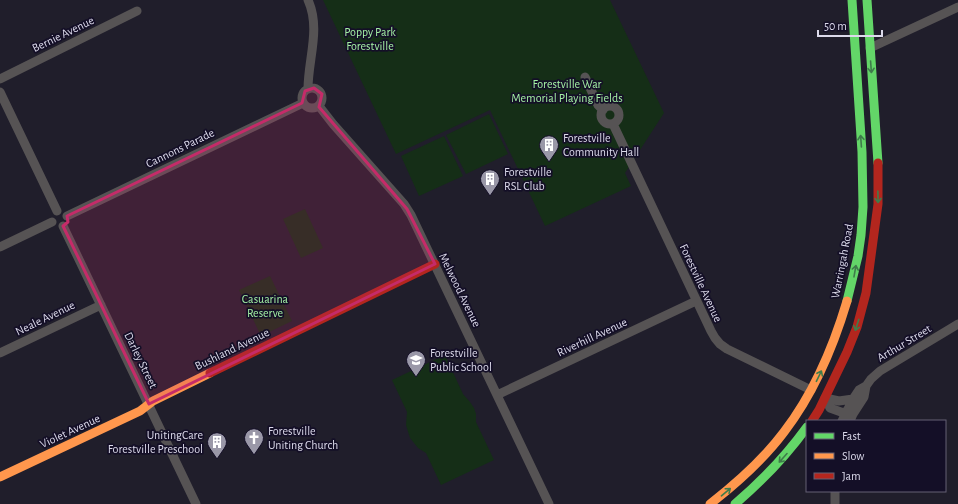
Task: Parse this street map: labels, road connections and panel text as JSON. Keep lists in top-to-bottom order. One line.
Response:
{"streets":{"main road":["Warringah Road","Forestville Avenue","Bushland Avenue","Violet Avenue"],"street":["Bernie Avenue","Cannons Parade","Melwood Avenue","Neale Avenue","Riverhill Avenue","Arthur Street","Darley Street"]},"crossings":[["Cannons Parade","Melwood Avenue"],["Cannons Parade","Darley Street"],["Warringah Road","Forestville Avenue"],["Forestville Avenue","Riverhill Avenue"],["Melwood Avenue","Riverhill Avenue"],["Melwood Avenue","Bushland Avenue"],["Neale Avenue","Darley Street"],["Bushland Avenue","Darley Street"],["Bushland Avenue","Violet Avenue"],["Darley Street","Violet Avenue"]],"parks":["Poppy Park Forestville","Forestville War Memorial Playing Fields","Casuarina Reserve"],"places":{"building":["Forestville Community Hall","Forestville RSL Club","UnitingCare Forestville Preschool"],"school or university":["Forestville Public School"],"church":["Forestville Uniting Church"]},"legend":["Fast","Slow","Jam"],"scale_bar":"50 m"}
